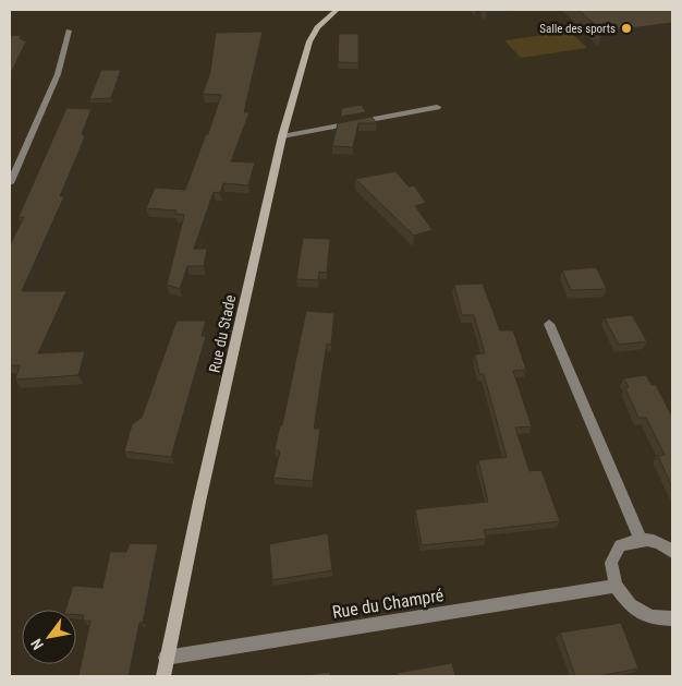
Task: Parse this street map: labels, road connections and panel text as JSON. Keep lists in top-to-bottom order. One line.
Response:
{"streets":{"street":["Rue du Stade","Rue du Champré"]},"crossings":[["Rue du Stade","Rue du Champré"]],"places":["Salle des sports"],"north":"bottom left"}
